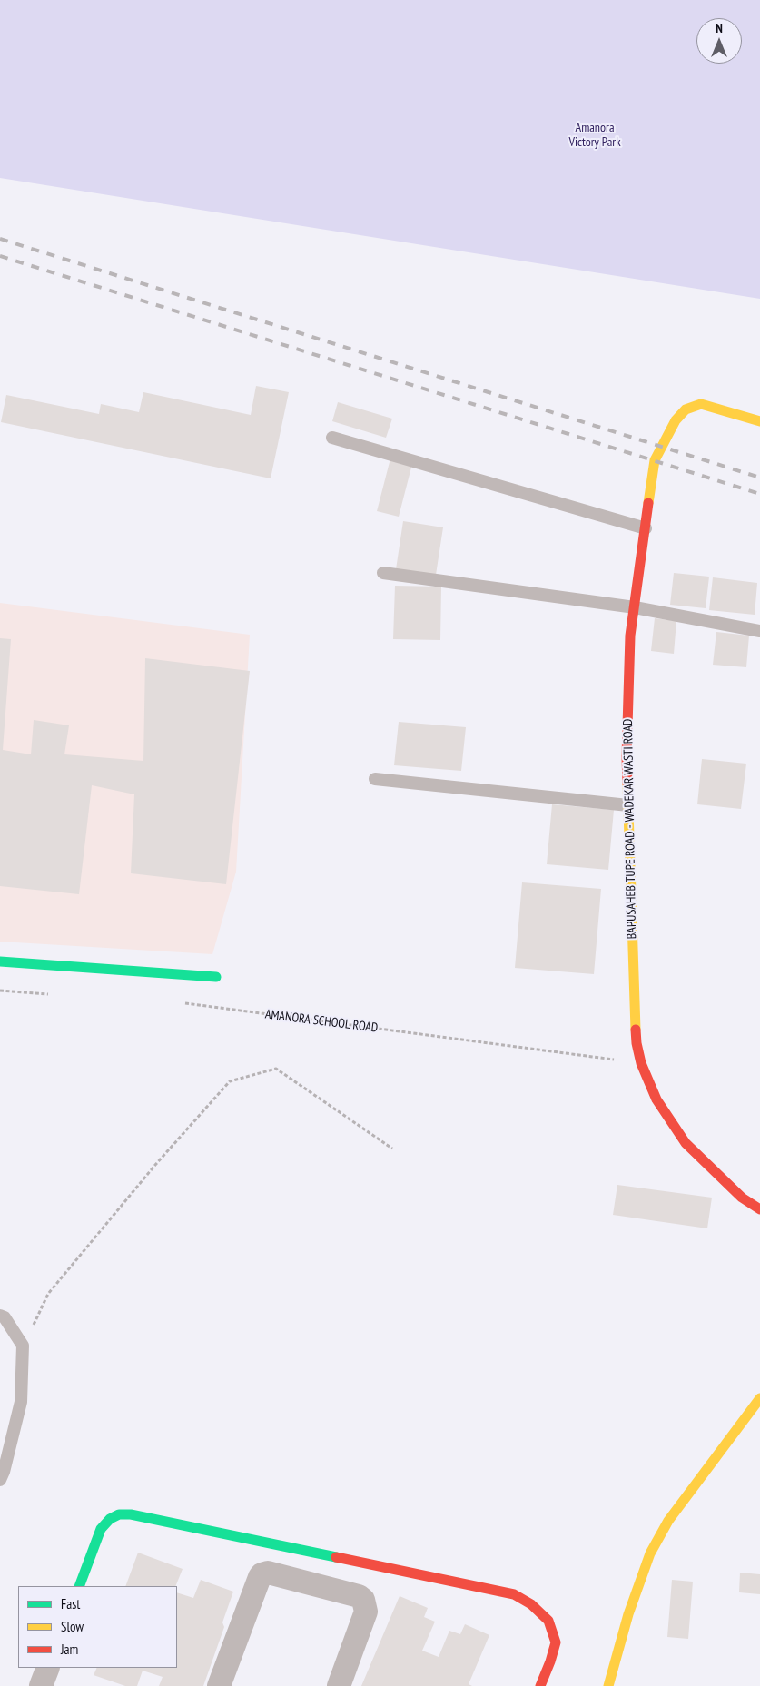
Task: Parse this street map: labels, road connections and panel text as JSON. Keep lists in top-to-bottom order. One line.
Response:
{"streets":{"street":["BAPUSAHEB TUPE ROAD - WADEKAR WASTI ROAD"],"path":["AMANORA SCHOOL ROAD"]},"crossings":[["BAPUSAHEB TUPE ROAD - WADEKAR WASTI ROAD","AMANORA SCHOOL ROAD"]],"parks":["Amanora Victory Park"],"legend":["Fast","Slow","Jam"],"north":"top"}
